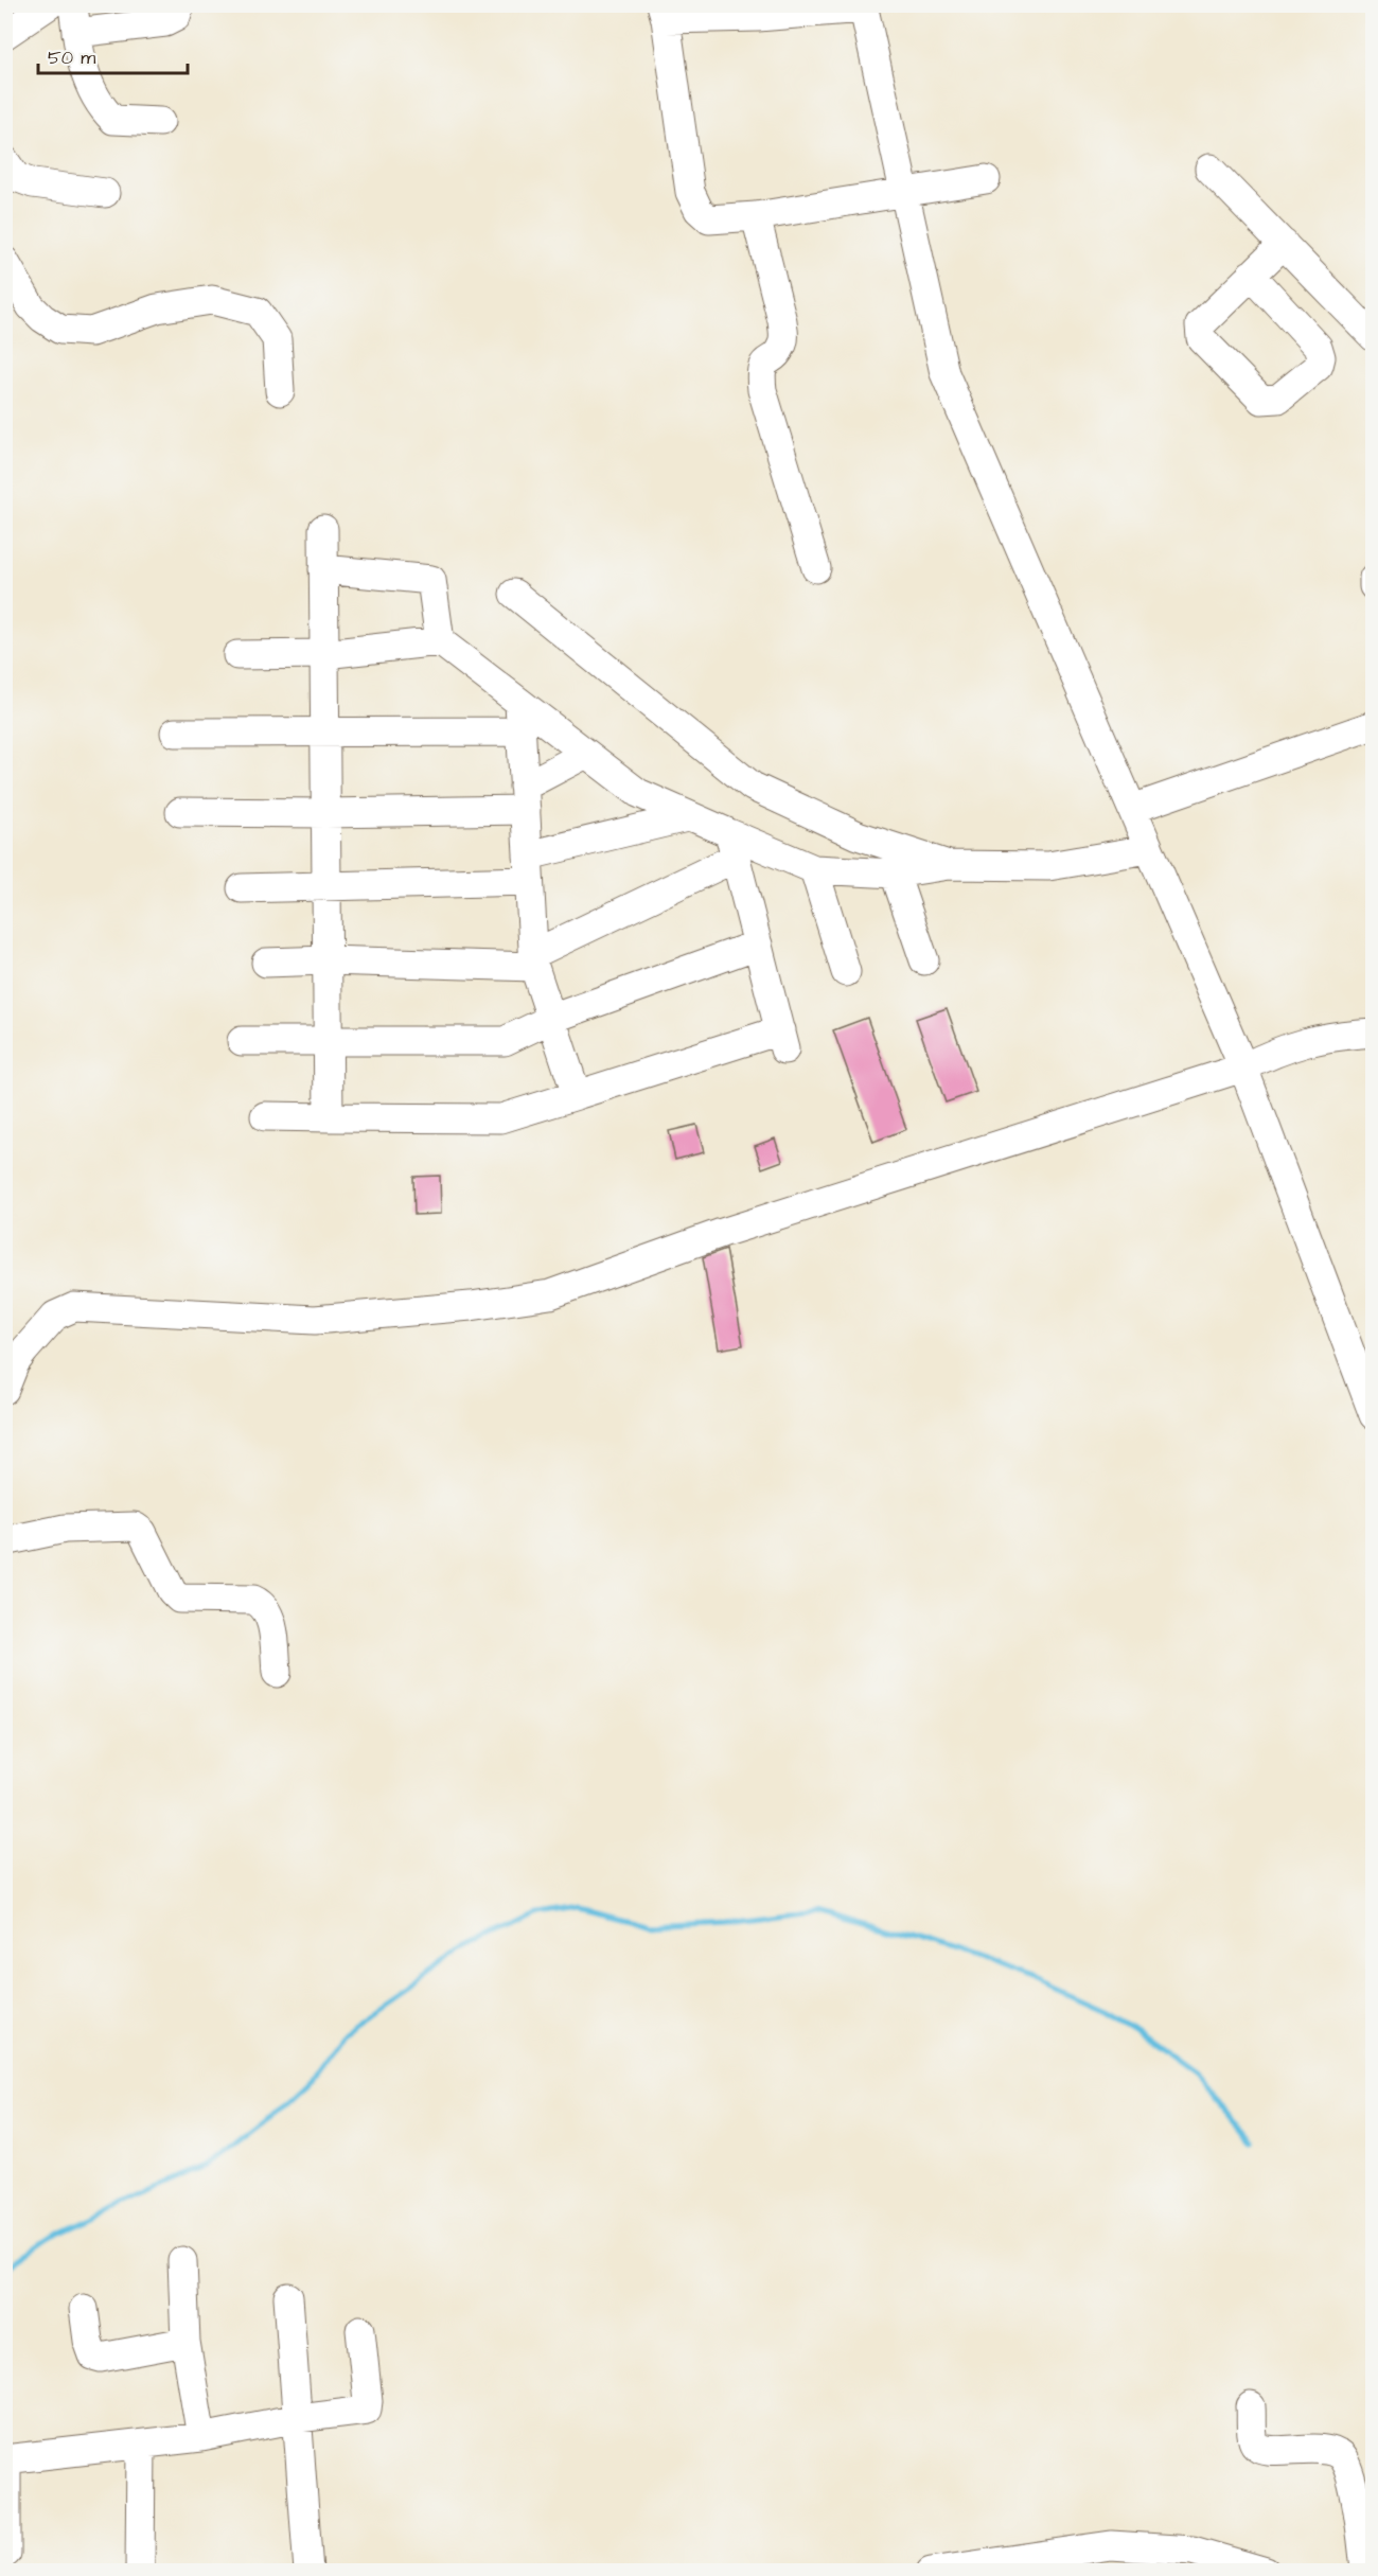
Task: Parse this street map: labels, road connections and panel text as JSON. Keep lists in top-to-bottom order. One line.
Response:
{"scale_bar":"50 m"}
